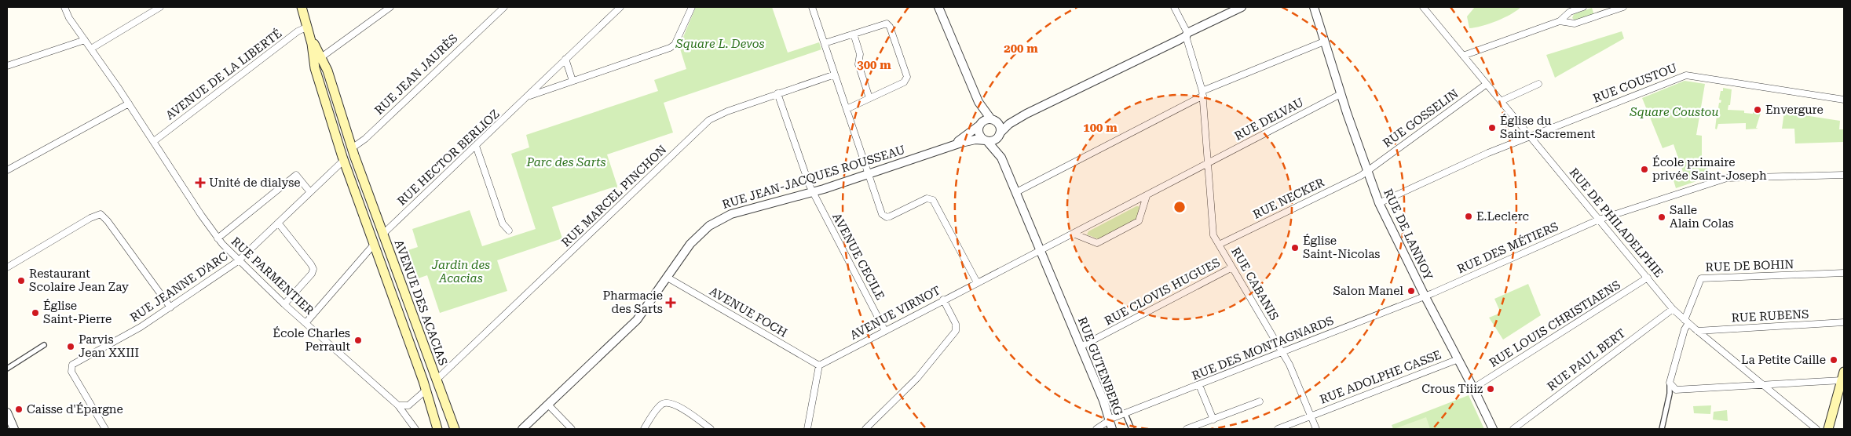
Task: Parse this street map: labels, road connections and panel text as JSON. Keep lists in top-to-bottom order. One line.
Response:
{"streets":{"main road":["RUE JEAN JAURÈS","AVENUE DES ACACIAS"],"street":["AVENUE DE LA LIBERTÉ","RUE COUSTOU","RUE GOSSELIN","RUE DELVAU","RUE HECTOR BERLIOZ","RUE JEAN-JACQUES ROUSSEAU","RUE MARCEL PINCHON","RUE NECKER","RUE DE PHILADELPHIE","RUE DE LANNOY","RUE DES MÉTIERS","AVENUE CECILE","RUE DE BOHIN","RUE PARMENTIER","RUE CABANIS","RUE JEANNE D'ARC","RUE CLOVIS HUGUES","AVENUE FOCH","AVENUE VIRNOT","RUE RUBENS","RUE LOUIS CHRISTIAENS","RUE DES MONTAGNARDS","RUE PAUL BERT","RUE GUTENBERG","RUE ADOLPHE CASSE"]},"crossings":[["AVENUE DE LA LIBERTÉ","RUE PARMENTIER"],["AVENUE DE LA LIBERTÉ","AVENUE DES ACACIAS"],["RUE JEAN JAURÈS","RUE PARMENTIER"],["RUE JEAN JAURÈS","RUE JEANNE D'ARC"],["RUE JEAN JAURÈS","AVENUE DES ACACIAS"],["RUE COUSTOU","RUE DE PHILADELPHIE"],["RUE COUSTOU","RUE DE LANNOY"],["RUE GOSSELIN","RUE NECKER"],["RUE GOSSELIN","RUE DE PHILADELPHIE"],["RUE GOSSELIN","RUE DE LANNOY"],["RUE DELVAU","RUE DE LANNOY"],["RUE DELVAU","RUE CABANIS"],["RUE DELVAU","AVENUE VIRNOT"],["RUE HECTOR BERLIOZ","AVENUE DES ACACIAS"],["RUE JEAN-JACQUES ROUSSEAU","AVENUE CECILE"],["RUE JEAN-JACQUES ROUSSEAU","AVENUE FOCH"],["RUE MARCEL PINCHON","AVENUE CECILE"],["RUE MARCEL PINCHON","AVENUE DES ACACIAS"],["RUE NECKER","RUE DE LANNOY"],["RUE NECKER","RUE CABANIS"],["RUE DE PHILADELPHIE","RUE DES MÉTIERS"],["RUE DE PHILADELPHIE","RUE DE BOHIN"],["RUE DE PHILADELPHIE","RUE RUBENS"],["RUE DE PHILADELPHIE","RUE LOUIS CHRISTIAENS"],["RUE DE PHILADELPHIE","RUE PAUL BERT"],["RUE DE LANNOY","RUE DES MÉTIERS"],["RUE DE LANNOY","RUE LOUIS CHRISTIAENS"],["RUE DE LANNOY","RUE DES MONTAGNARDS"],["RUE DE LANNOY","RUE ADOLPHE CASSE"],["RUE DES MÉTIERS","RUE DES MONTAGNARDS"],["AVENUE CECILE","AVENUE VIRNOT"],["RUE PARMENTIER","RUE JEANNE D'ARC"],["RUE CABANIS","RUE CLOVIS HUGUES"],["RUE CABANIS","RUE DES MONTAGNARDS"],["RUE CABANIS","RUE ADOLPHE CASSE"],["RUE CLOVIS HUGUES","RUE GUTENBERG"],["AVENUE FOCH","AVENUE VIRNOT"],["AVENUE VIRNOT","RUE GUTENBERG"],["RUE DES MONTAGNARDS","RUE GUTENBERG"]],"parks":["Square L. Devos","Square Coustou","Parc des Sarts","Jardin des Acacias"],"places":{"other":["Envergure","Église du Saint-Sacrement","École primaire privée Saint-Joseph","E.Leclerc","Salle Alain Colas","Église Saint-Nicolas","Restaurant Scolaire Jean Zay","Salon Manel","Église Saint-Pierre","École Charles Perrault","Parvis Jean XXIII","La Petite Caille","Crous Tiiiz","Caisse d'Épargne"],"health":["Unité de dialyse","Pharmacie des Sarts"]},"rings":["200 m","300 m","100 m"]}
